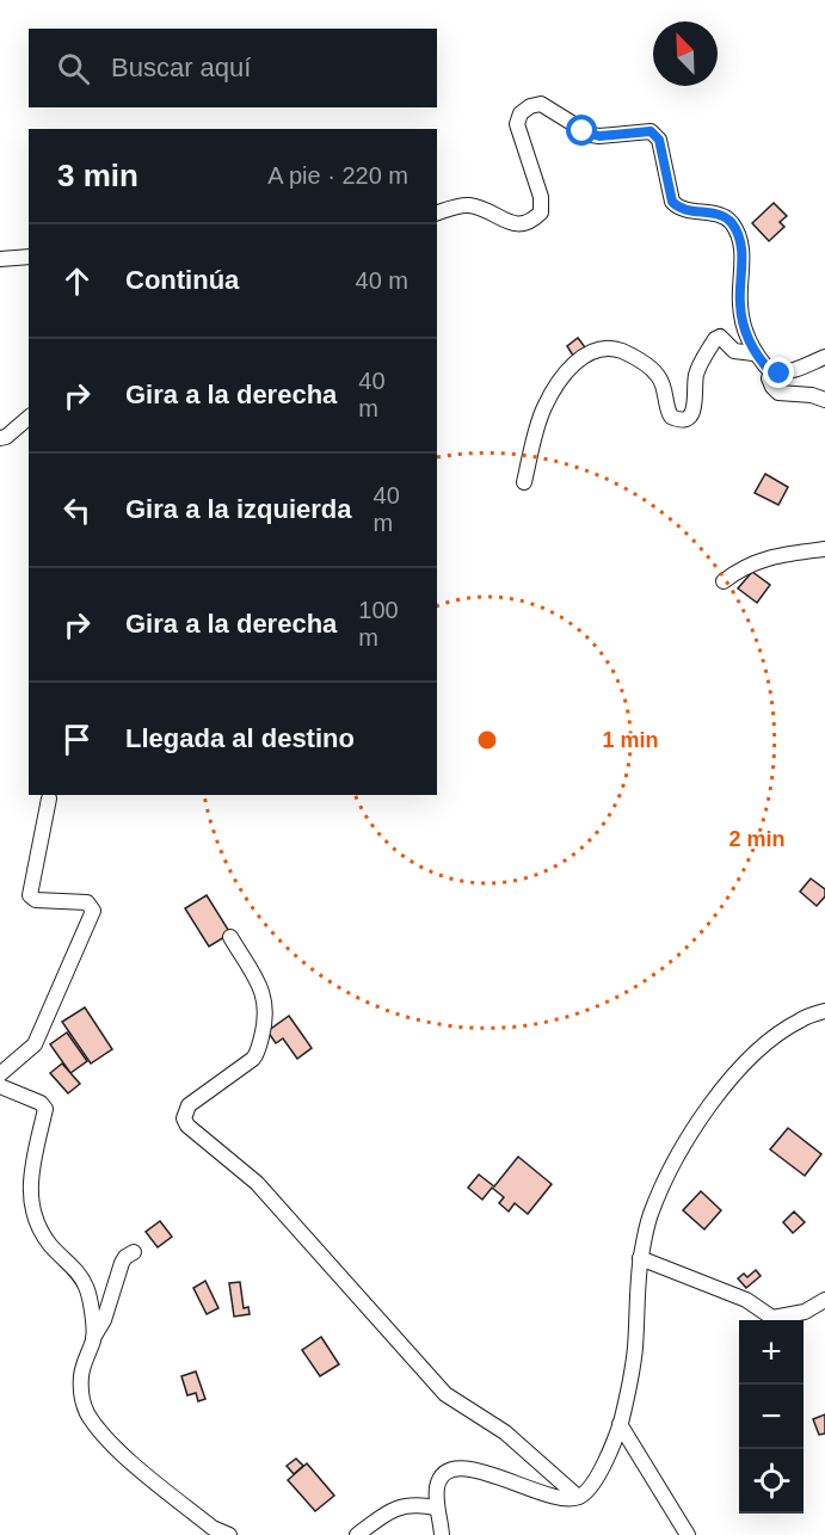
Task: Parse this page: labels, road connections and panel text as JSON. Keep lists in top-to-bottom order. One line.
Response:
{"north":"top left","page":{"search":"Buscar aquí","heading":["3 min","A pie · 220 m"],"list":[["Continúa","40 m"],["Gira a la derecha","40 m"],["Gira a la izquierda","40 m"],["Gira a la derecha","100 m"],"Llegada al destino"],"map_buttons":["+","−"]},"rings":["1 min","2 min"]}
